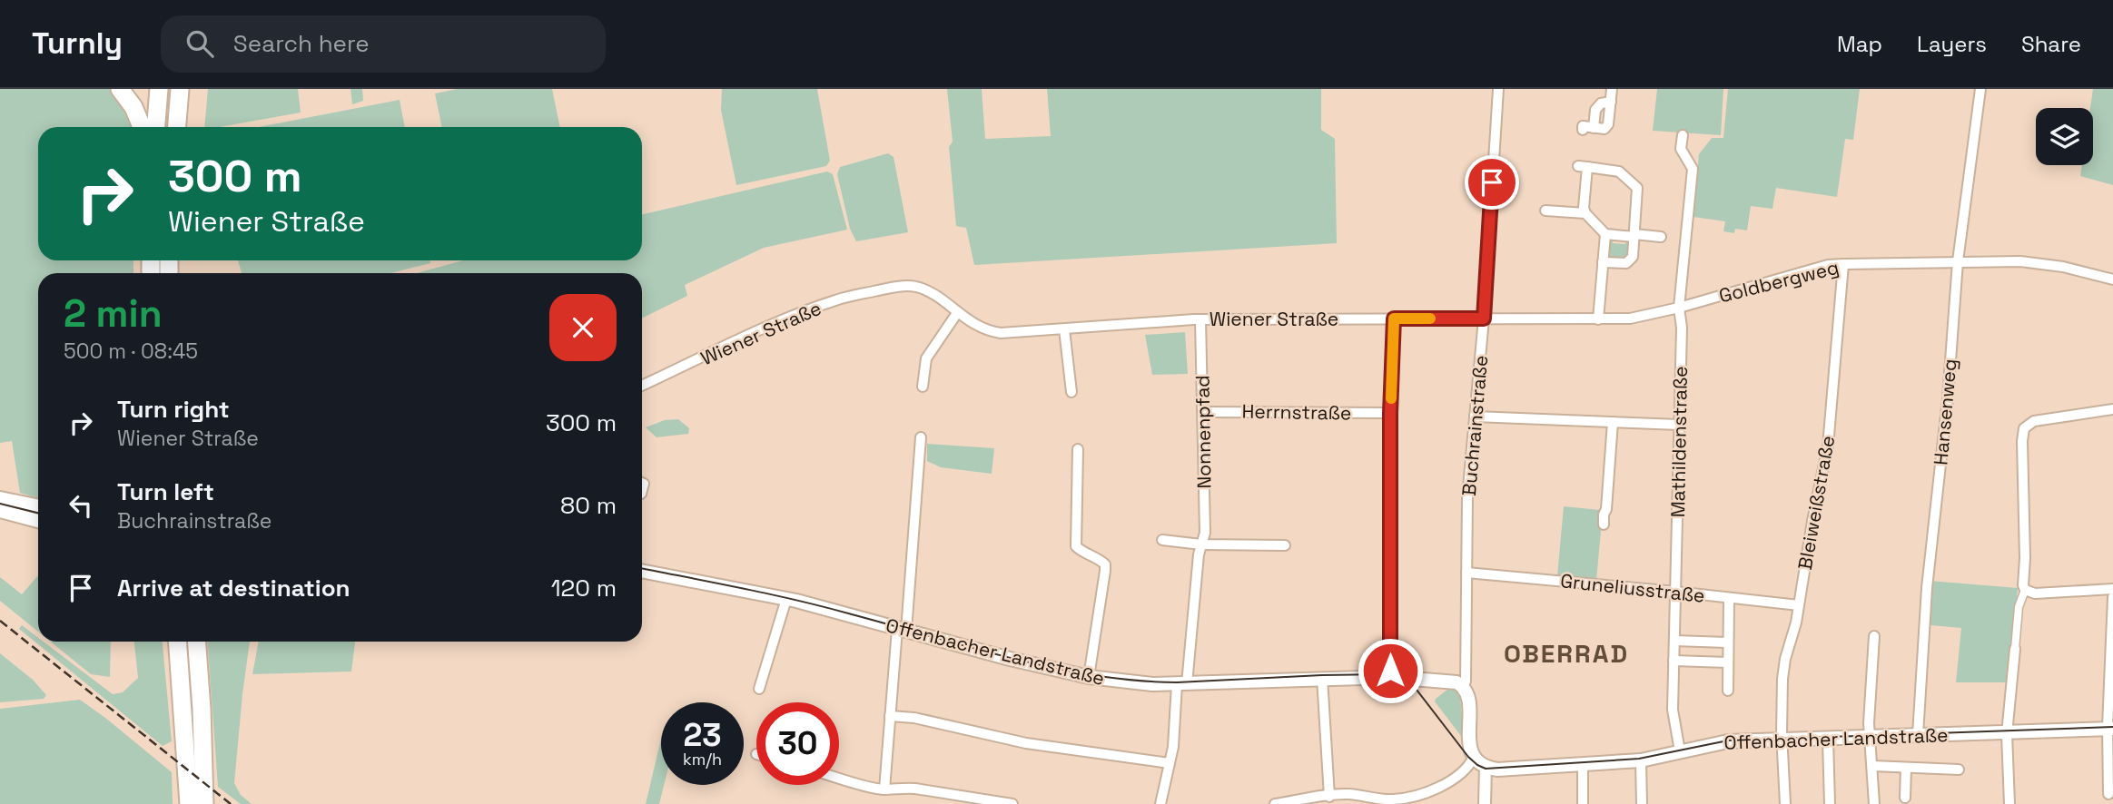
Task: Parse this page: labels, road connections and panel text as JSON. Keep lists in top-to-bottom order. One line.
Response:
{"streets":{"main road":["Offenbacher Landstraße"],"street":["Goldbergweg","Wiener Straße","Herrnstraße","Hansenweg","Buchrainstraße","Nonnenpfad","Mathildenstraße","Bleiweißstraße","Gruneliusstraße"]},"crossings":[["Goldbergweg","Wiener Straße"],["Goldbergweg","Hansenweg"],["Goldbergweg","Buchrainstraße"],["Goldbergweg","Mathildenstraße"],["Goldbergweg","Bleiweißstraße"],["Wiener Straße","Buchrainstraße"],["Wiener Straße","Nonnenpfad"],["Herrnstraße","Nonnenpfad"],["Hansenweg","Offenbacher Landstraße"],["Buchrainstraße","Gruneliusstraße"],["Buchrainstraße","Offenbacher Landstraße"],["Nonnenpfad","Offenbacher Landstraße"],["Mathildenstraße","Gruneliusstraße"],["Mathildenstraße","Offenbacher Landstraße"],["Bleiweißstraße","Gruneliusstraße"],["Bleiweißstraße","Offenbacher Landstraße"]],"districts":["OBERRAD"],"page":{"header":"Turnly","search":"Search here","nav":["Map","Layers","Share"],"turn":["300 m","Wiener Straße"],"heading":["2 min","500 m · 08:45"],"list":[{"name":"Turn right","note":"Wiener Straße","value":"300 m"},{"name":"Turn left","note":"Buchrainstraße","value":"80 m"},{"name":"Arrive at destination","value":"120 m"}],"speed":"23 km/h","limit":"30"}}
